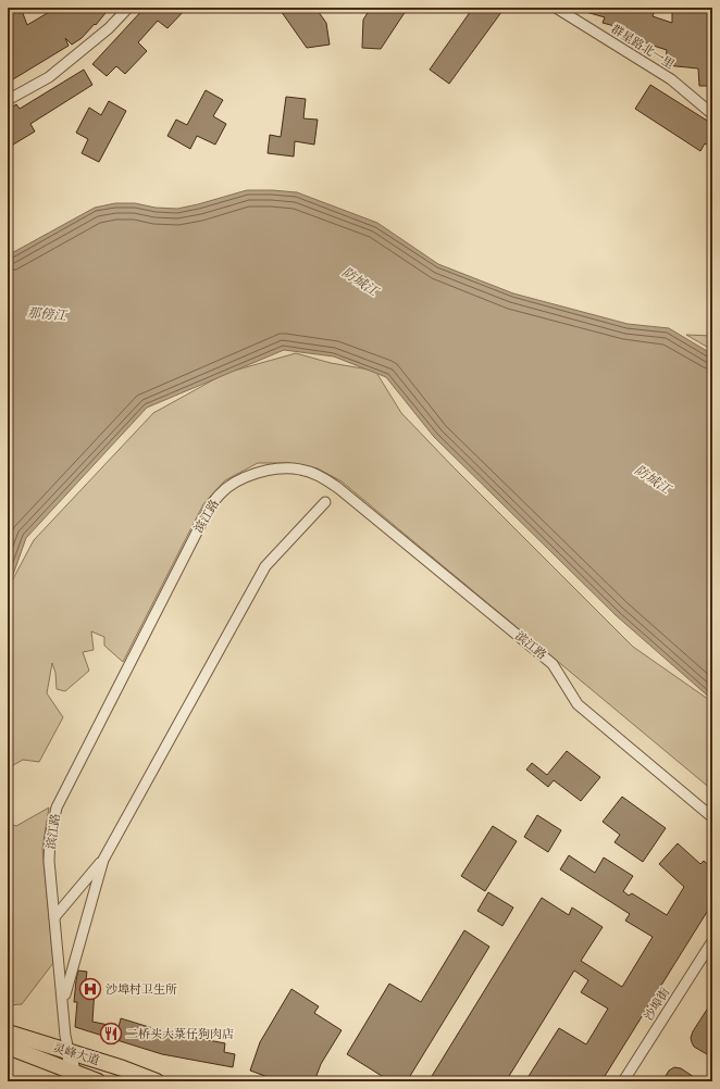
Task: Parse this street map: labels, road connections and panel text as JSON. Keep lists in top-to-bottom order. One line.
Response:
{"streets":{"main road":["灵峰大道"],"street":["群星路北一里","滨江路","沙埠街"]},"crossings":[["滨江路","灵峰大道"]],"water":["防城江","那傍江"],"places":{"hospital":["沙埠村卫生所"],"restaurant":["二桥头大菉仔狗肉店"]}}
